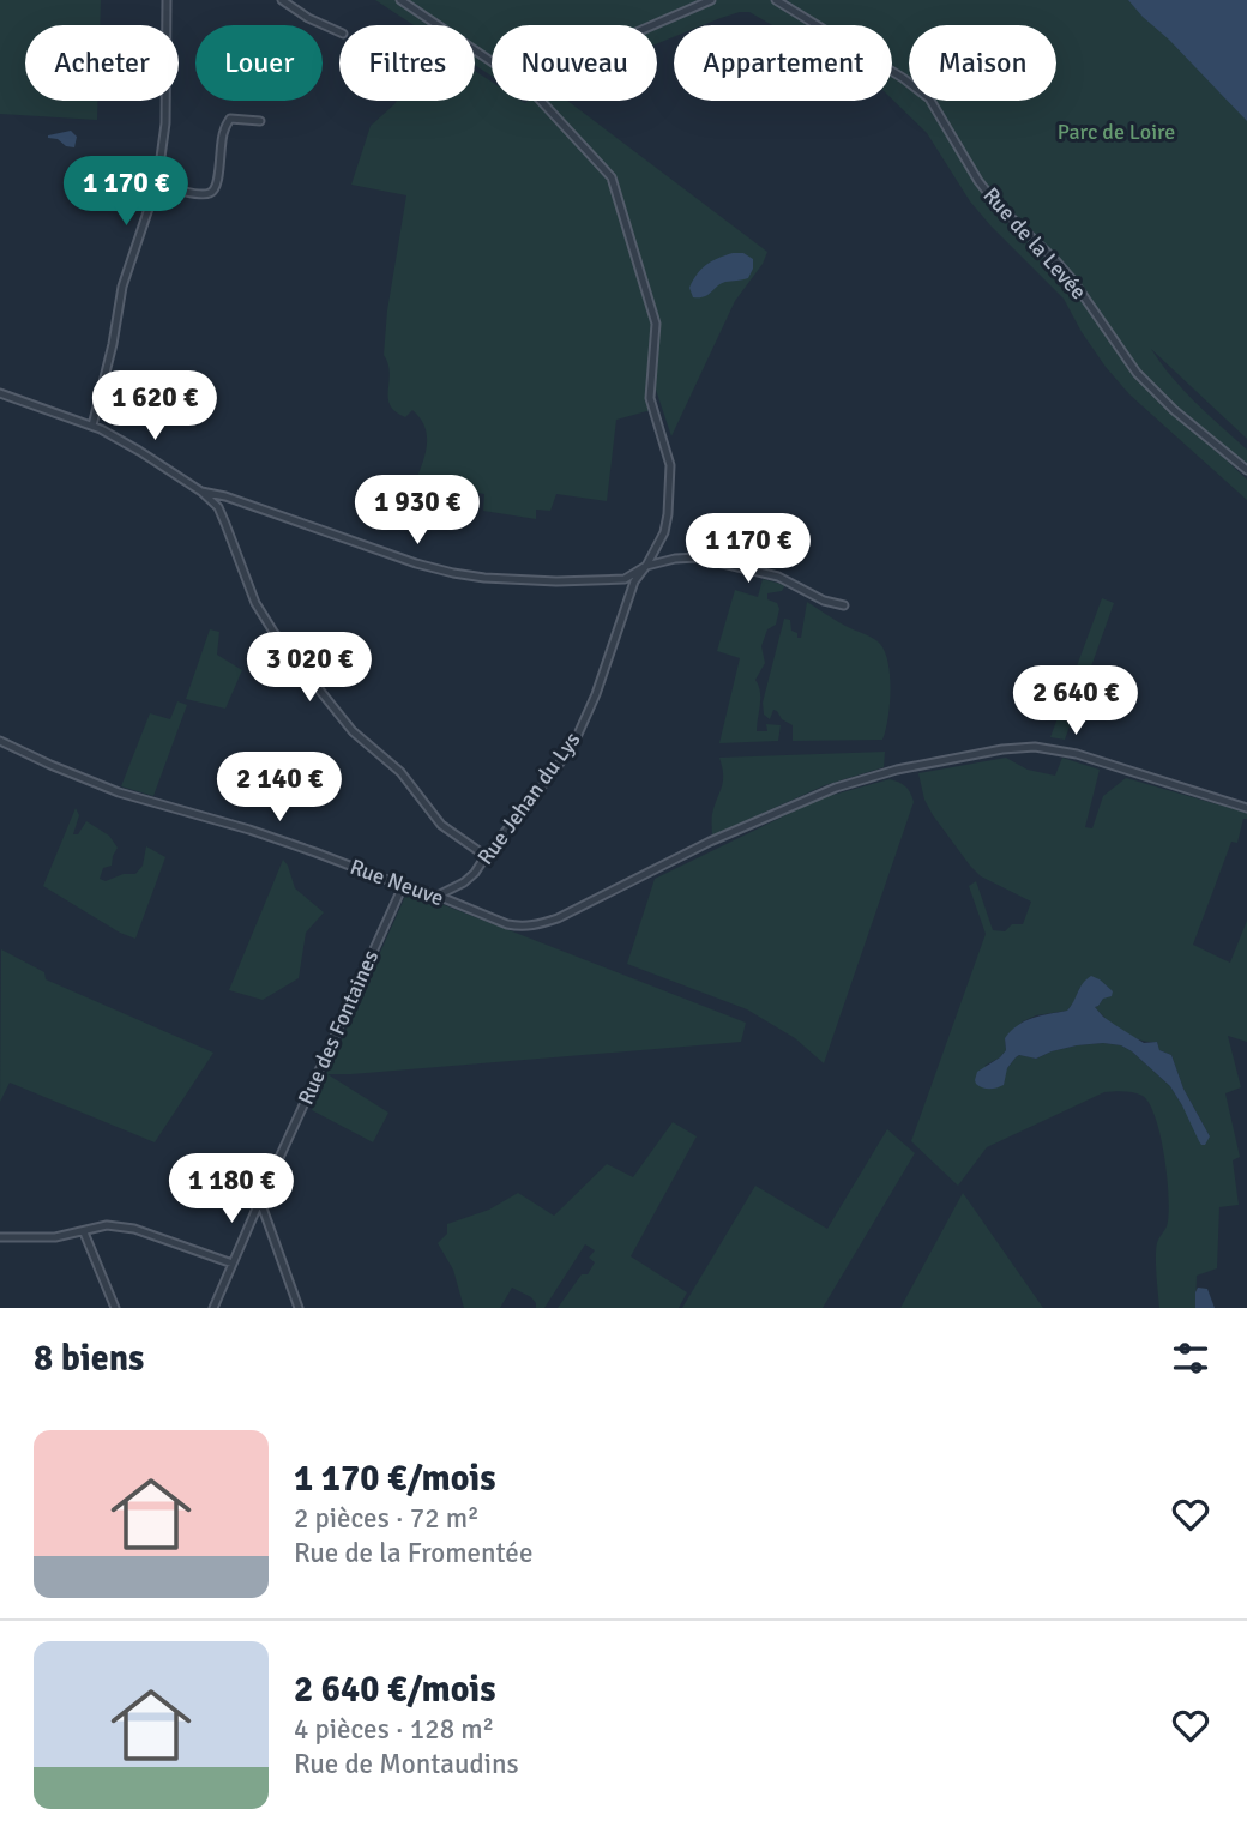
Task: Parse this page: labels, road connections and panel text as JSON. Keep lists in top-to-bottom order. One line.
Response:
{"streets":{"street":["Rue de la Levée","Rue Jehan du Lys","Rue Neuve","Rue des Fontaines"]},"crossings":[["Rue Jehan du Lys","Rue Neuve"],["Rue Neuve","Rue des Fontaines"]],"parks":["Parc de Loire"],"page":{"chip":["Acheter","Louer","Filtres","Nouveau","Appartement","Maison"],"price":["1 170 €","1 620 €","1 930 €","1 170 €","3 020 €","2 640 €","2 140 €","1 180 €"],"heading":"8 biens","list":[{"name":"1 170 €/mois","note":"2 pièces · 72 m² · Rue de la Fromentée"},{"name":"2 640 €/mois","note":"4 pièces · 128 m² · Rue de Montaudins"}]}}
